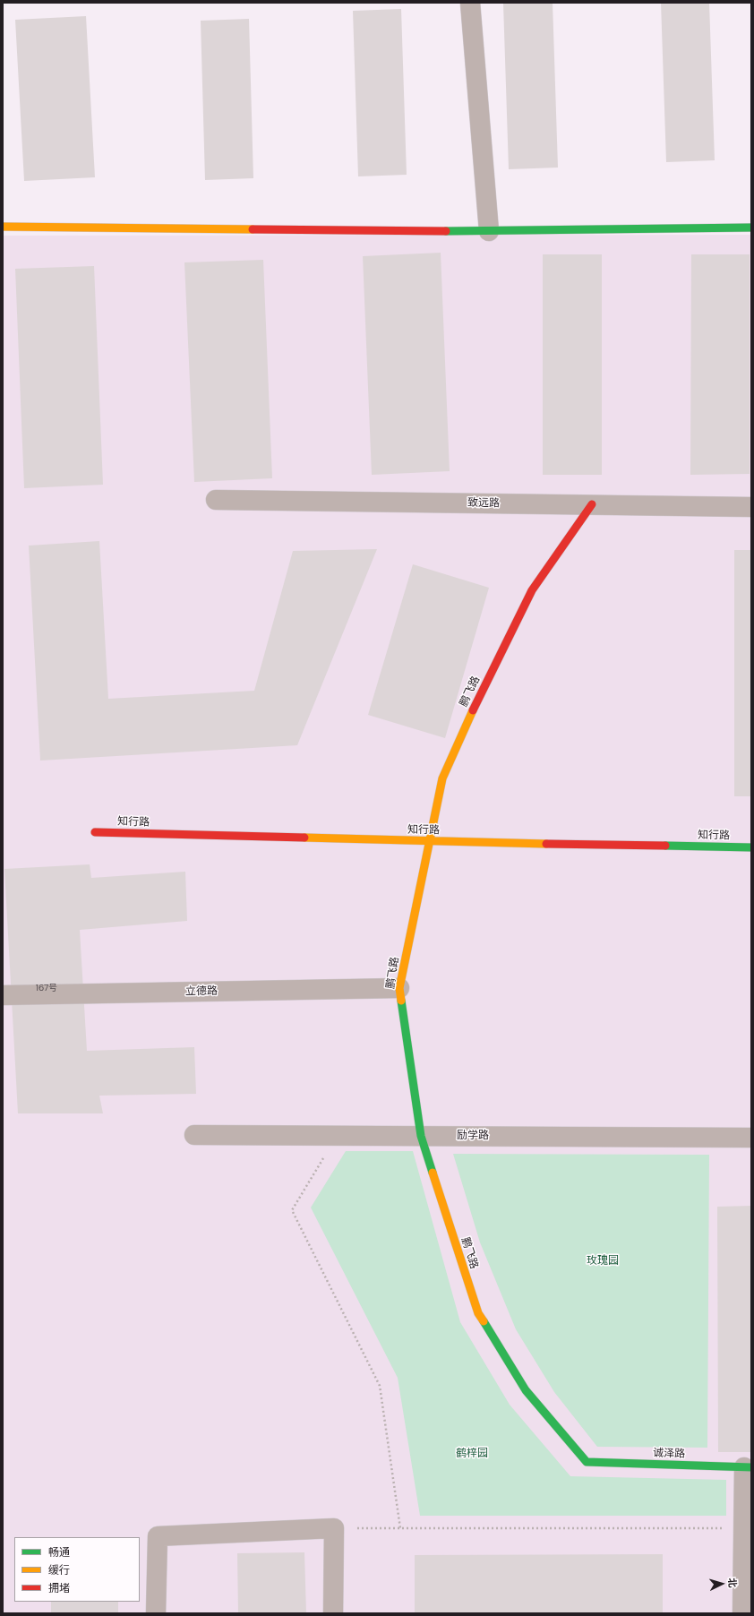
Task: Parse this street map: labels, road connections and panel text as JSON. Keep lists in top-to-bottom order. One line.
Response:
{"streets":{"street":["致远路","鹏飞路","知行路","立德路","励学路","诚泽路"]},"crossings":[["致远路","鹏飞路"],["鹏飞路","知行路"],["鹏飞路","立德路"],["鹏飞路","励学路"],["鹏飞路","诚泽路"]],"parks":["玫瑰园","鹤梓园"],"house_numbers":["167号"],"legend":["畅通","缓行","拥堵"],"north":"right"}
